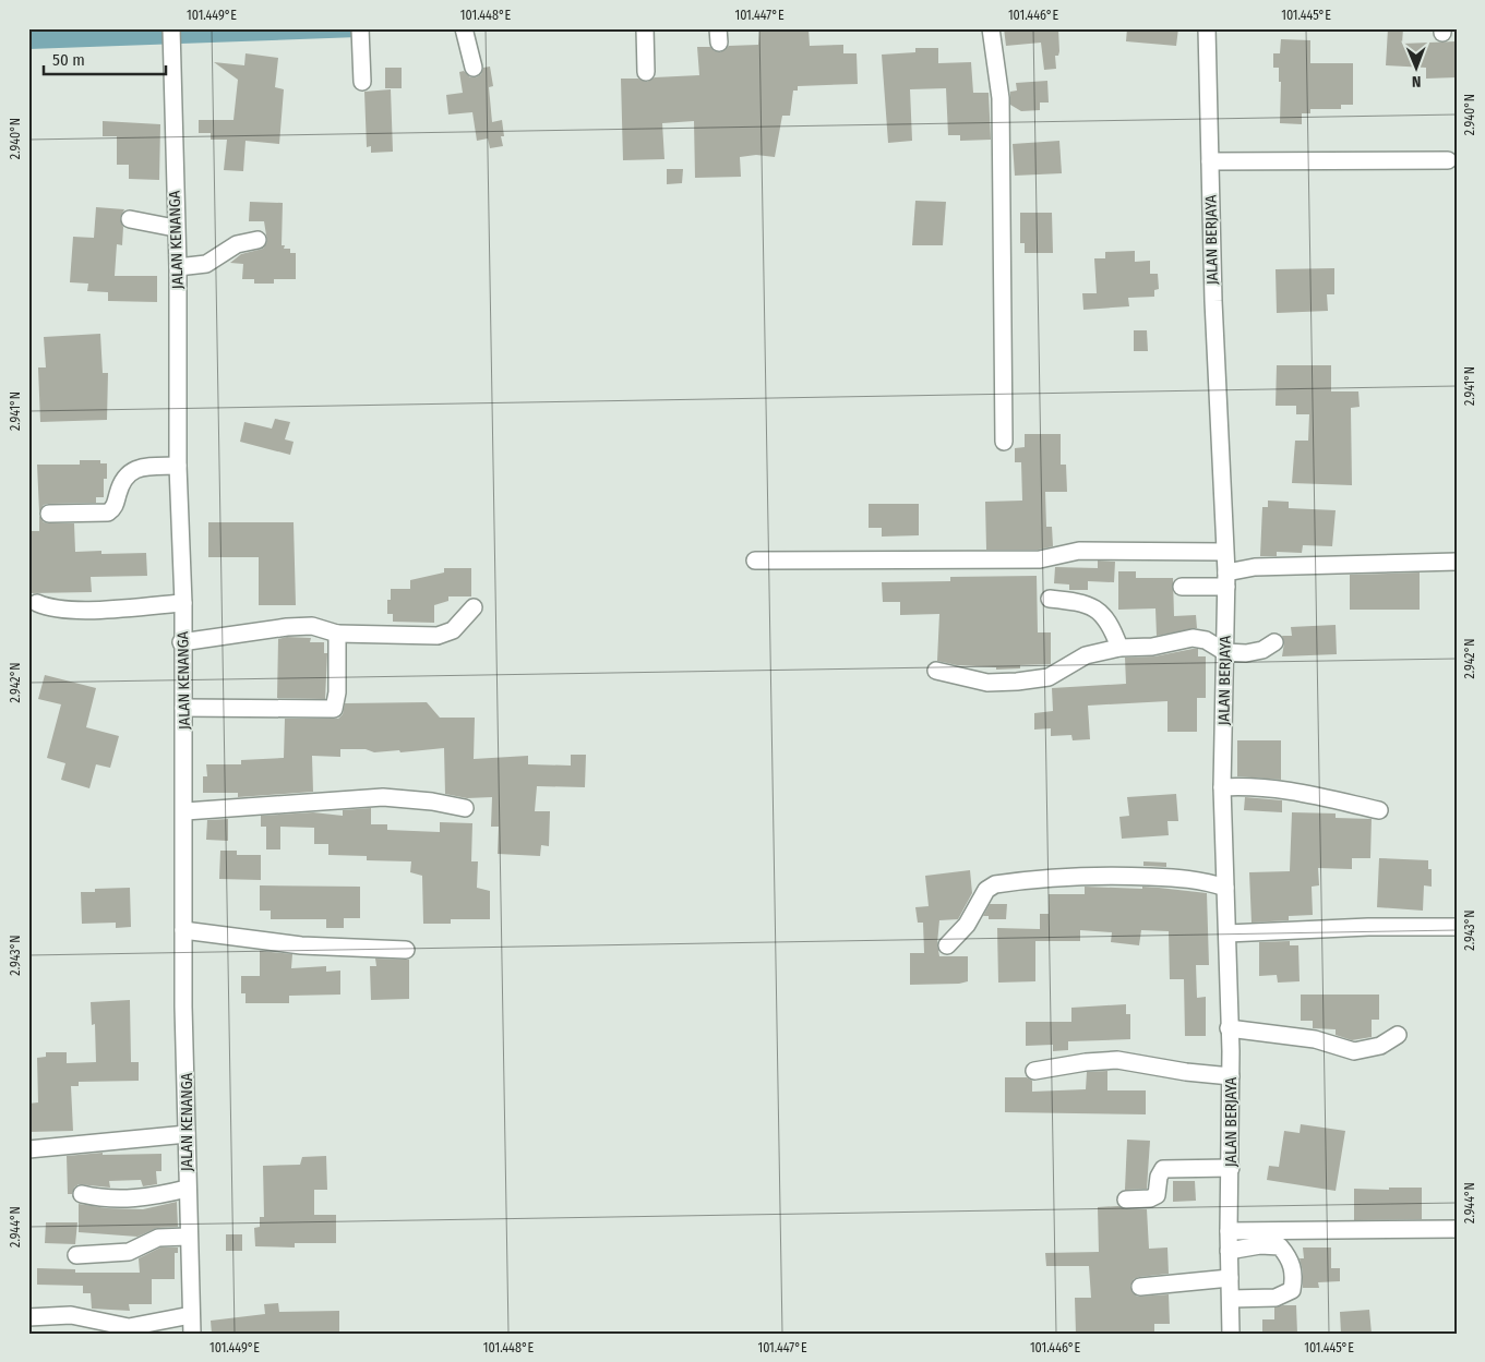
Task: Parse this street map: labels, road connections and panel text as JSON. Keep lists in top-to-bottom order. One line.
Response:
{"streets":{"street":["JALAN KENANGA","JALAN BERJAYA"]},"scale_bar":"50 m","north":"bottom","coordinates":["101.449°E","101.448°E","101.447°E","101.446°E","101.445°E","2.940°N","2.941°N","2.942°N","2.943°N","2.944°N"]}
